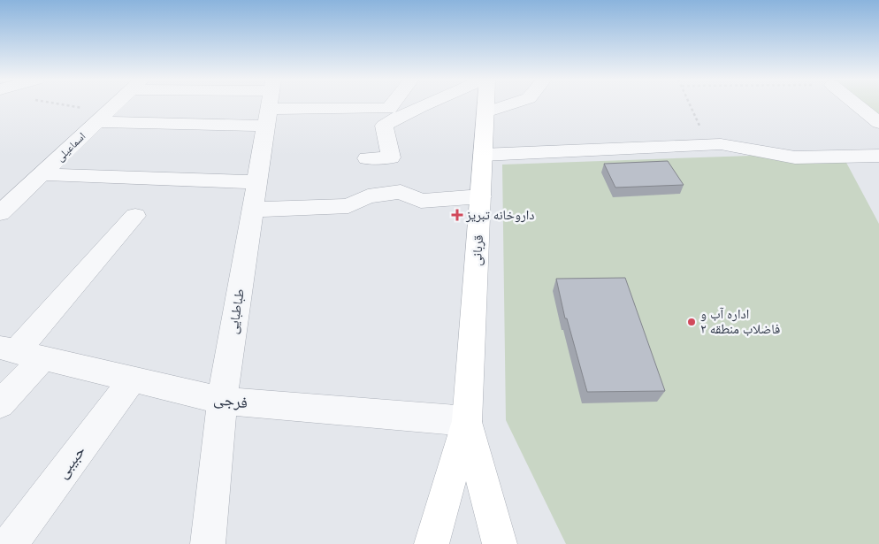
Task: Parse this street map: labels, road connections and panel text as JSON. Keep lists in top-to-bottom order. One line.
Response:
{"streets":{"main road":["قربانی"],"street":["اسماعیلی","طباطبایی","فرجی","حبیبی"]},"crossings":[["قربانی","فرجی"],["طباطبایی","فرجی"],["فرجی","حبیبی"]],"places":{"health":["داروخانه تبریز"],"other":["اداره آب و فاضلاب منطقه ۲"]}}
